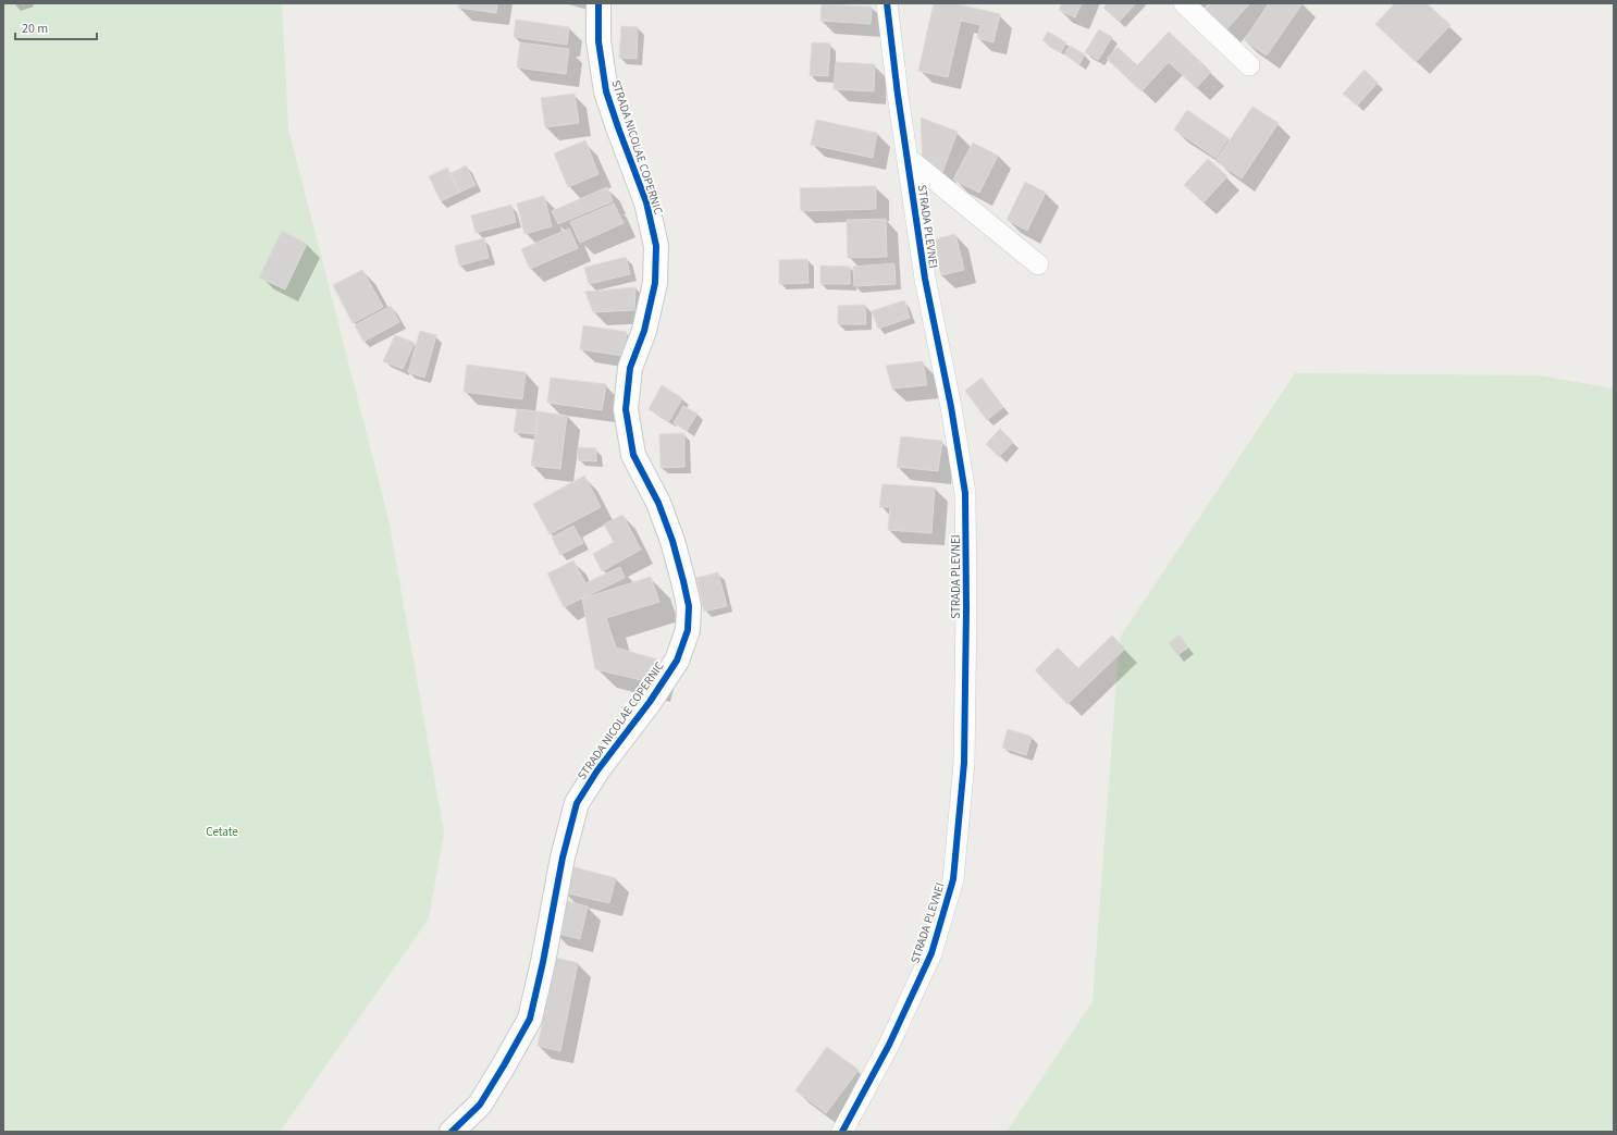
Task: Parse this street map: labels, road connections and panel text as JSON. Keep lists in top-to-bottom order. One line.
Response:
{"streets":{"street":["STRADA NICOLAE COPERNIC","STRADA PLEVNEI"]},"parks":["Cetate"],"scale_bar":"20 m"}
